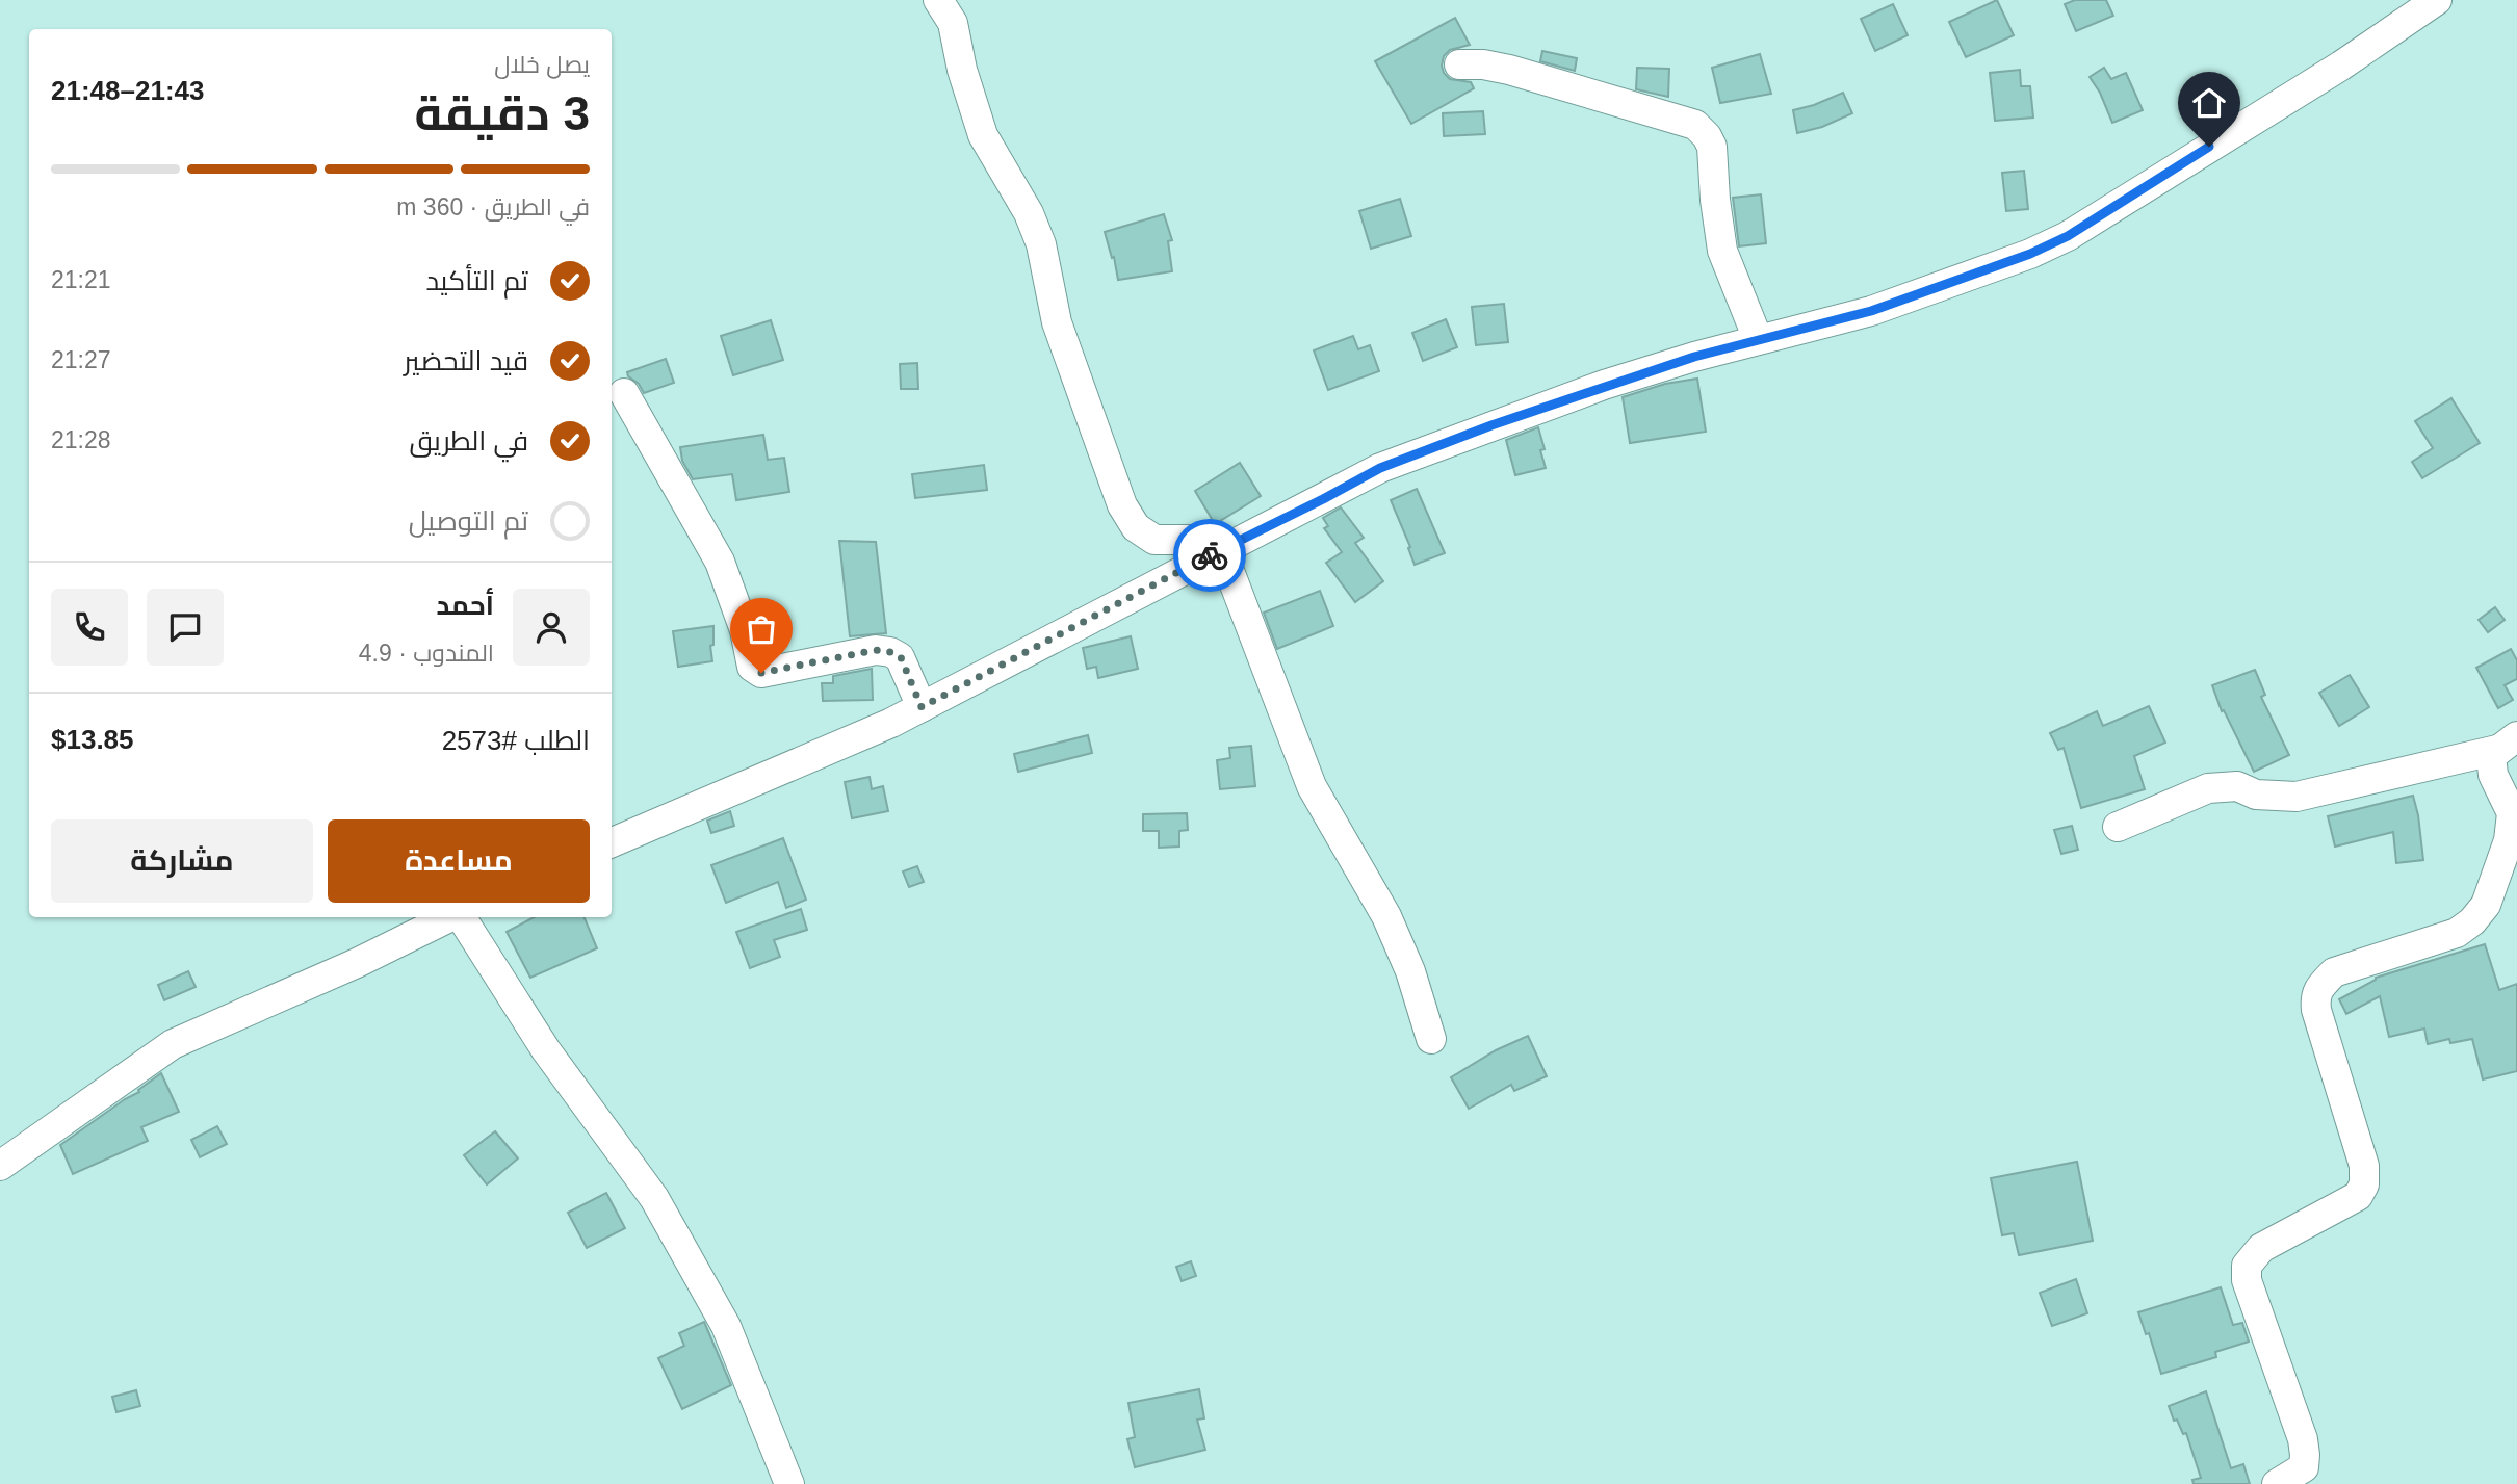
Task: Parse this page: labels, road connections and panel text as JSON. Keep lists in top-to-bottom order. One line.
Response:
{"page":{"heading":["3 دقيقة","يصل خلال","21:43–21:48"],"panel":["أحمد","المندوب · 4.9","الطلب #2573","$13.85"],"bar":"في الطريق · 360 m","list":[["تم التأكيد","21:21"],["قيد التحضير","21:27"],["في الطريق","21:28"],"تم التوصيل"],"buttons":["مساعدة","مشاركة"]}}
